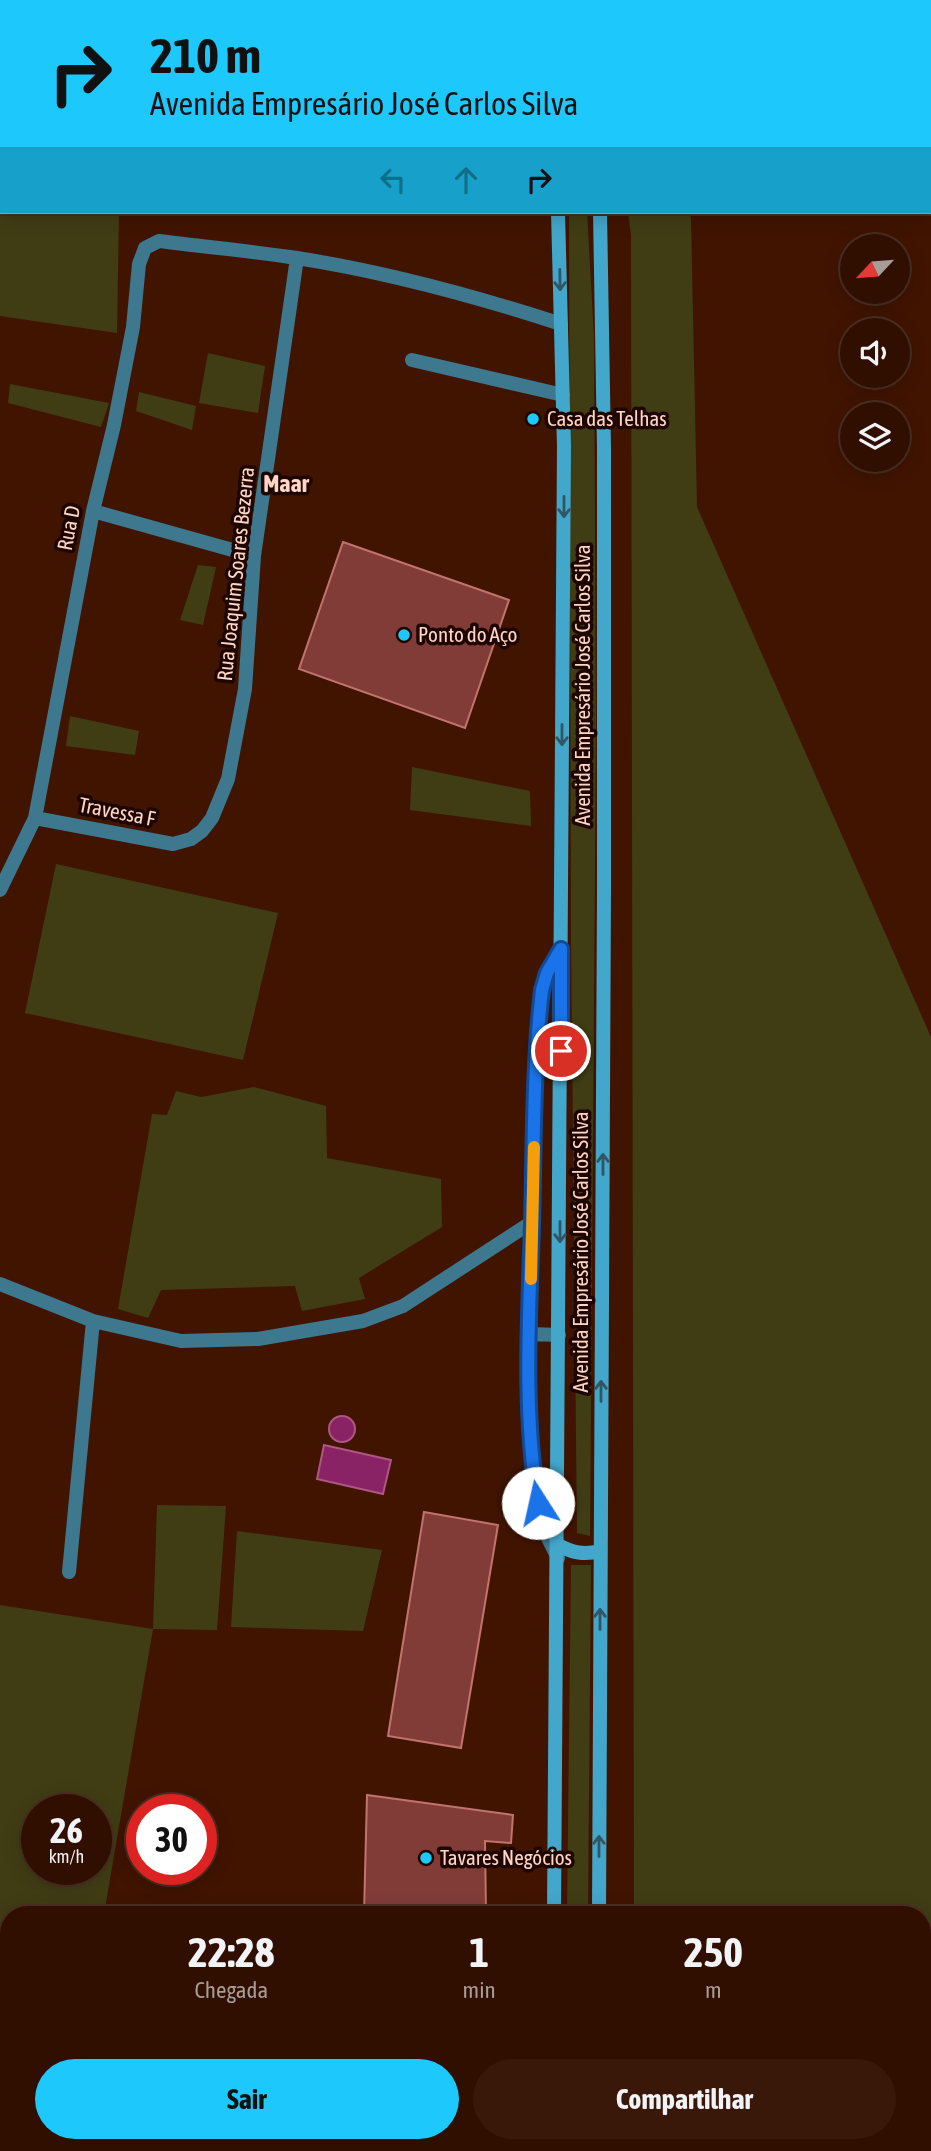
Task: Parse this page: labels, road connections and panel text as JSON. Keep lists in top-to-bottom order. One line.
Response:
{"streets":{"main road":["Avenida Empresário José Carlos Silva"],"street":["Rua D","Rua Joaquim Soares Bezerra","Travessa F"]},"crossings":[["Rua D","Rua Joaquim Soares Bezerra"],["Rua D","Travessa F"],["Rua Joaquim Soares Bezerra","Travessa F"]],"districts":["Maar"],"places":["Casa das Telhas","Ponto do Aço","Tavares Negócios"],"north":"bottom left","page":{"turn":["210 m","Avenida Empresário José Carlos Silva"],"speed":"26 km/h","limit":"30","eta":["22:28","Chegada","1","min","250","m"],"buttons":["Sair","Compartilhar"]}}
